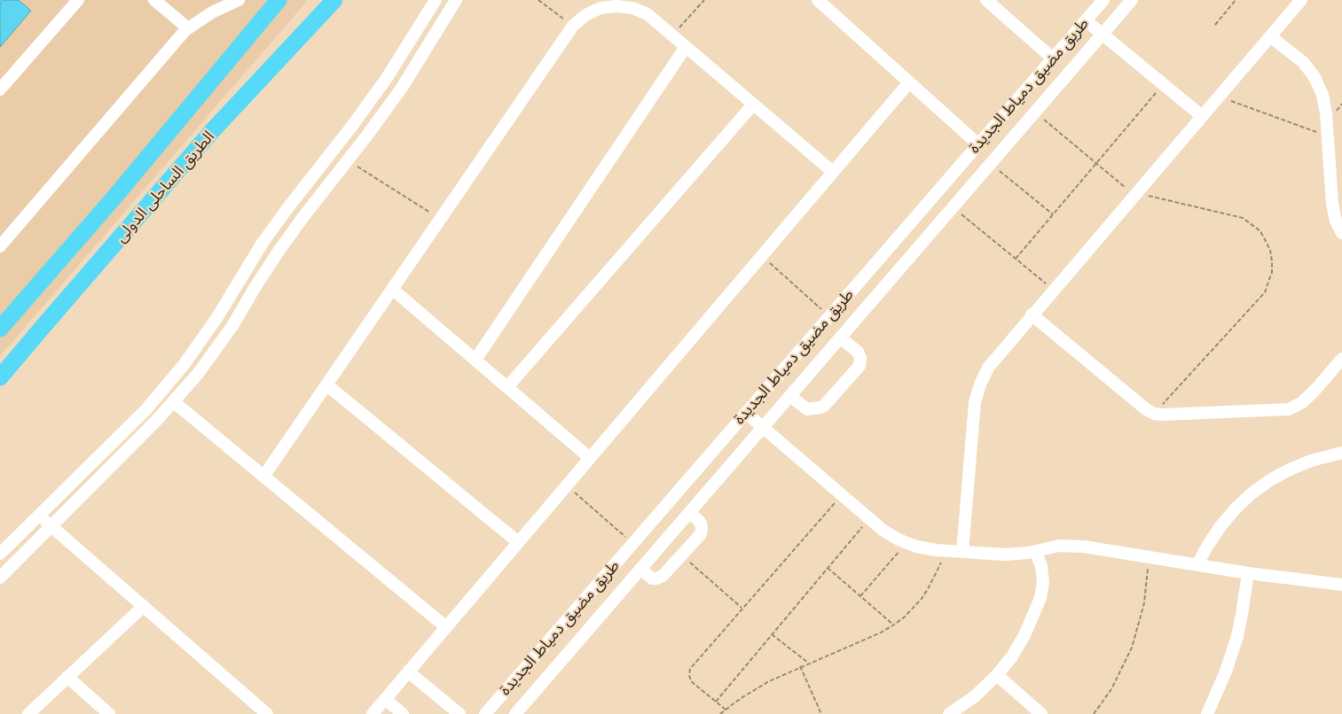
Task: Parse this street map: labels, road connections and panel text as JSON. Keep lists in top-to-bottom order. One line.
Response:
{"streets":{"highway":["الطريق الساحلى الدولى"],"street":["طريق مضيق دمياط الجديدة"]}}
